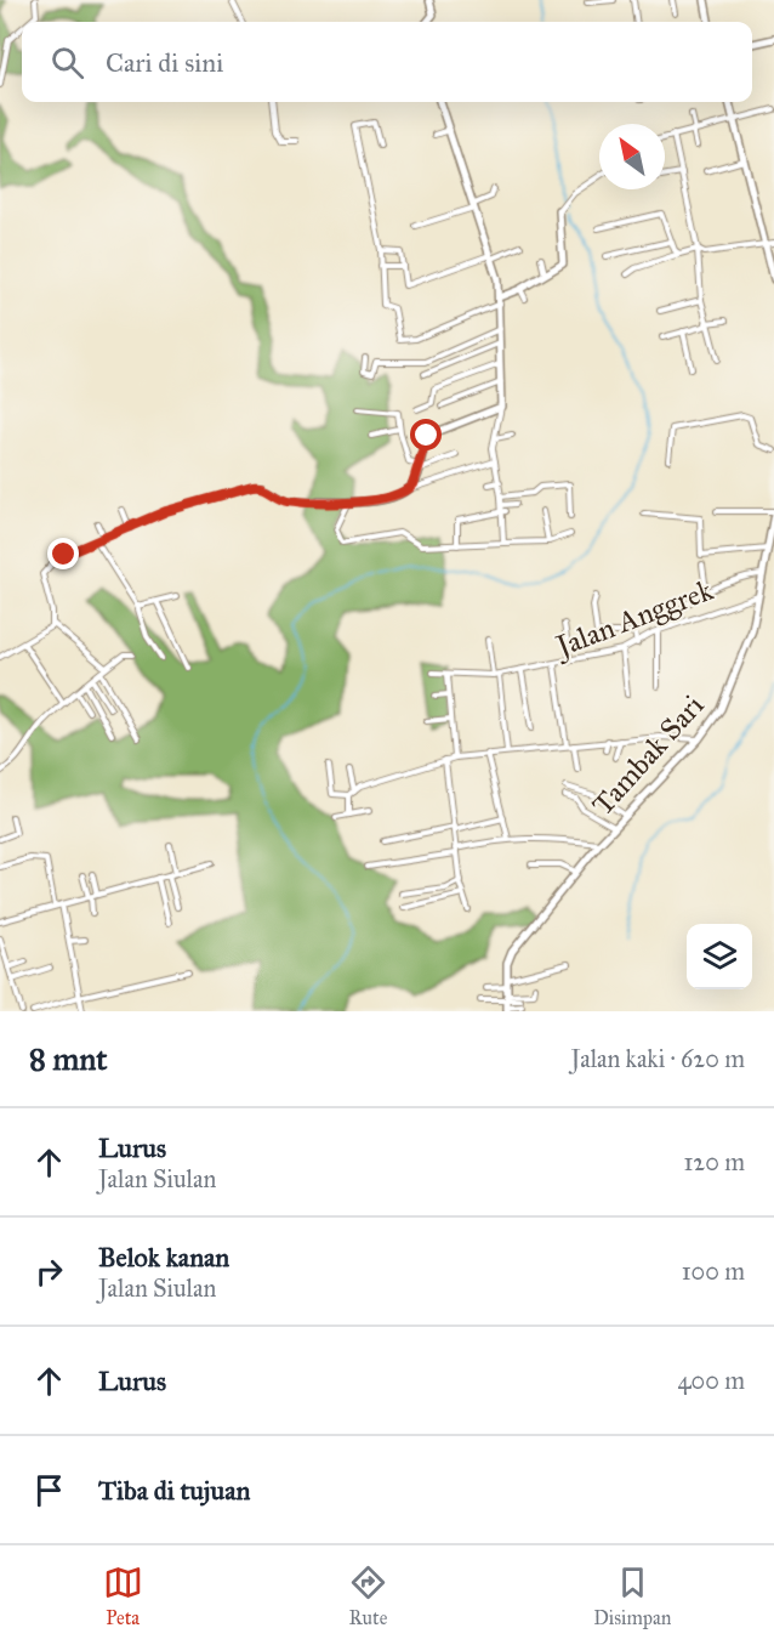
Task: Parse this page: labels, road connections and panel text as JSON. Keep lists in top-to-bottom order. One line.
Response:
{"streets":{"street":["Jalan Anggrek","Tambak Sari"]},"crossings":[["Jalan Anggrek","Tambak Sari"]],"north":"top left","page":{"search":"Cari di sini","heading":["8 mnt","Jalan kaki · 620 m"],"list":[["Lurus","Jalan Siulan","120 m"],["Belok kanan","Jalan Siulan","100 m"],["Lurus","400 m"],"Tiba di tujuan"],"nav":["Peta","Rute","Disimpan"]}}
